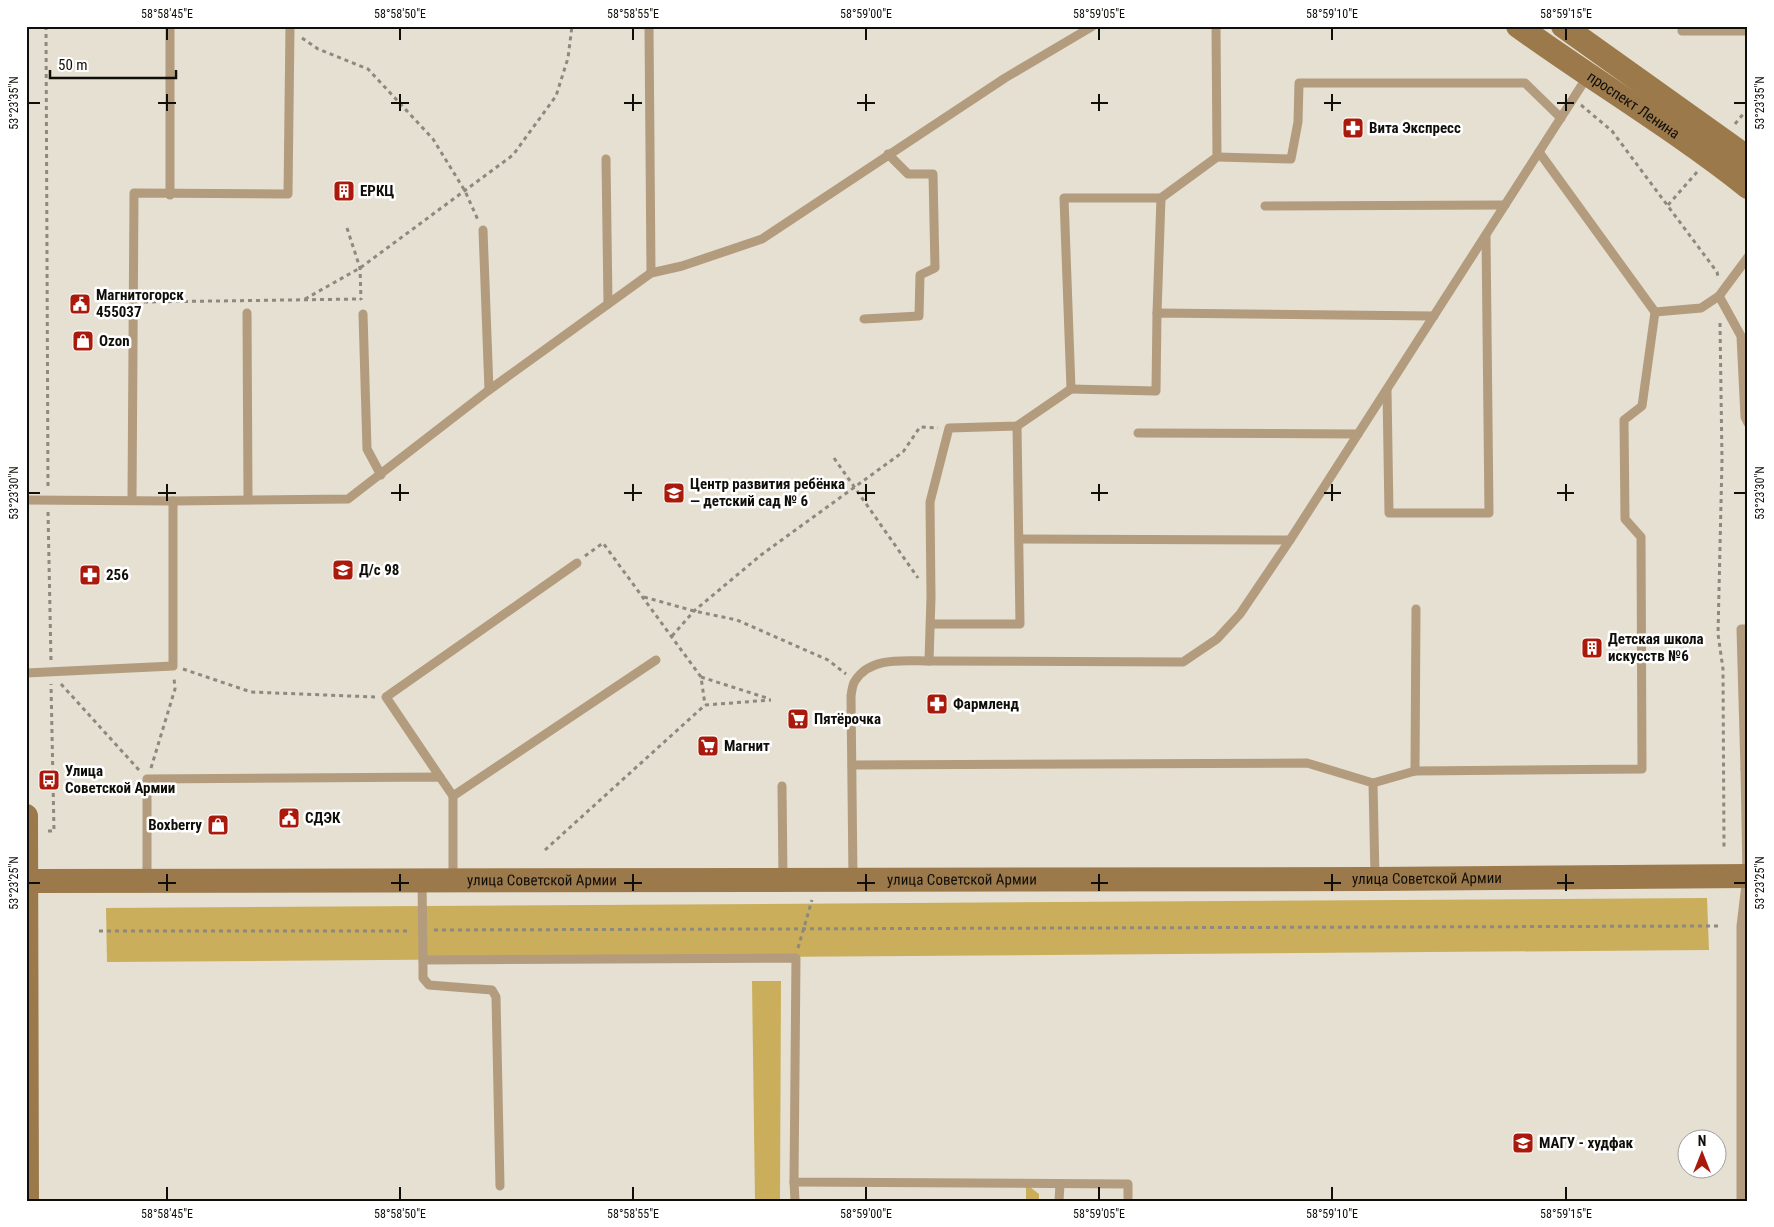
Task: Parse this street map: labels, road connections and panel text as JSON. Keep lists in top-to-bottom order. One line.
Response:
{"streets":{"main road":["проспект Ленина","улица Советской Армии"]},"places":{"pharmacy":["Вита Экспресс","256","Фармленд"],"building":["ЕРКЦ","Детская школа искусств №6"],"public building":["Магнитогорск 455037","СДЭК"],"shop":["Ozon","Boxberry"],"school or university":["Центр развития ребёнка — детский сад № 6","Д/с 98","МАГУ - худфак"],"supermarket":["Пятёрочка","Магнит"],"bus stop":["Улица Советской Армии"]},"scale_bar":"50 m","north":"top","coordinates":["58°58'45\"E","58°58'50\"E","58°58'55\"E","58°59'00\"E","58°59'05\"E","58°59'10\"E","58°59'15\"E","53°23'35\"N","53°23'30\"N","53°23'25\"N"]}
